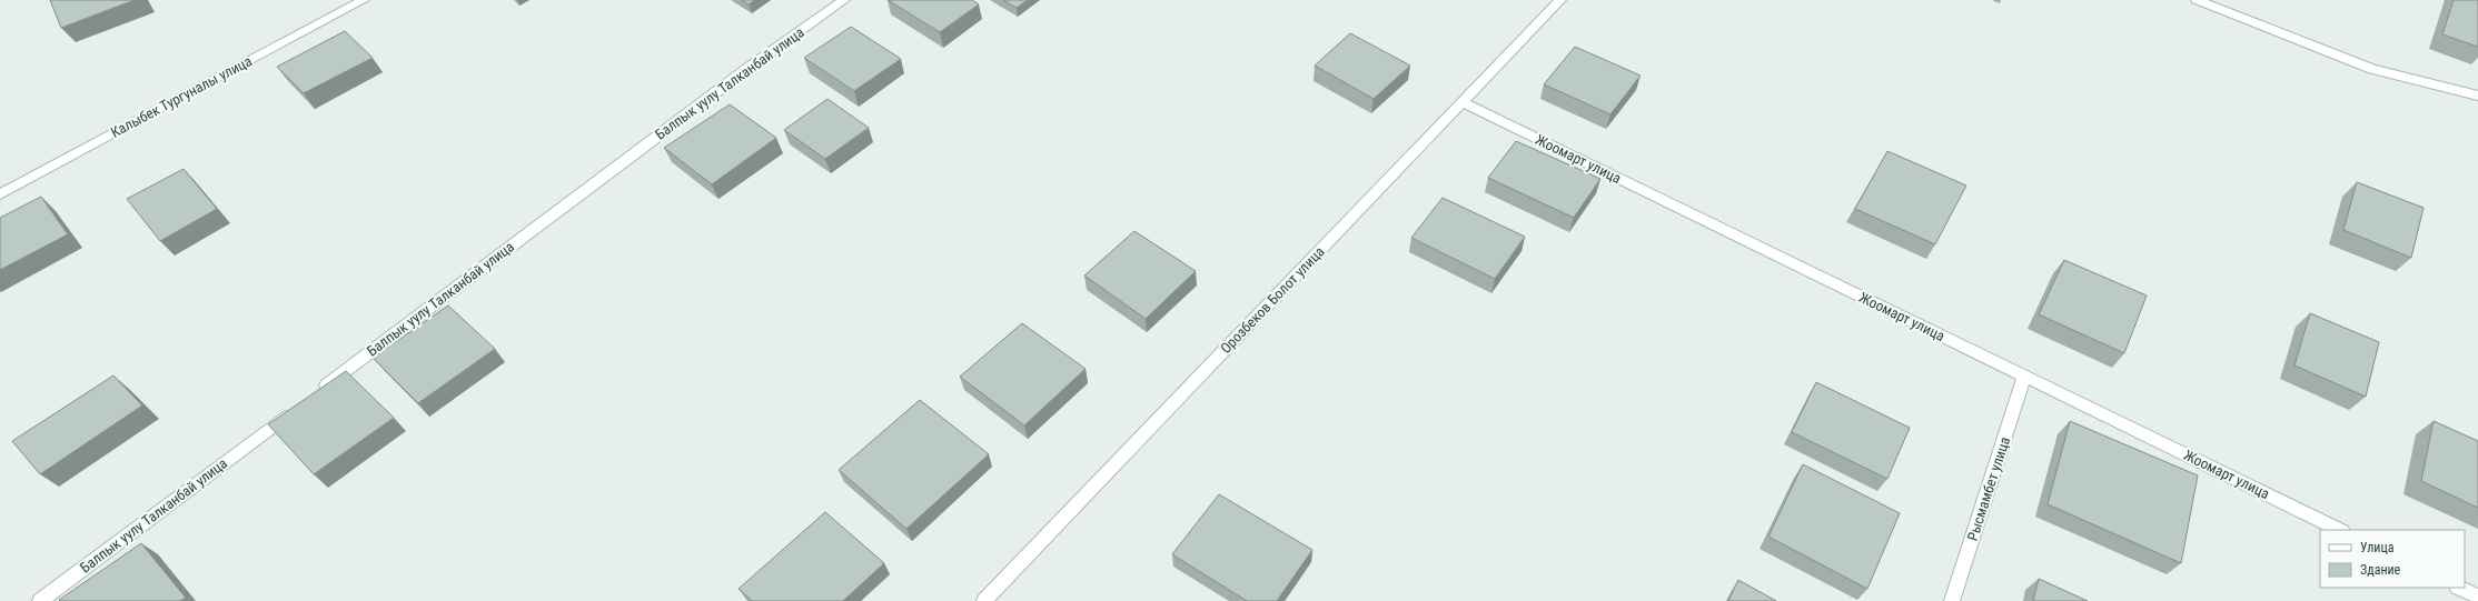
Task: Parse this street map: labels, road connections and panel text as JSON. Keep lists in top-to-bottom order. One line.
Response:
{"streets":{"street":["Балпык уулу Талканбай улица","Калыбек Тургуналы улица","Жоомарт улица","Орозбеков Болот улица","Рысмамбет улица"]},"crossings":[["Жоомарт улица","Орозбеков Болот улица"],["Жоомарт улица","Рысмамбет улица"]],"legend":["Улица","Здание"]}
